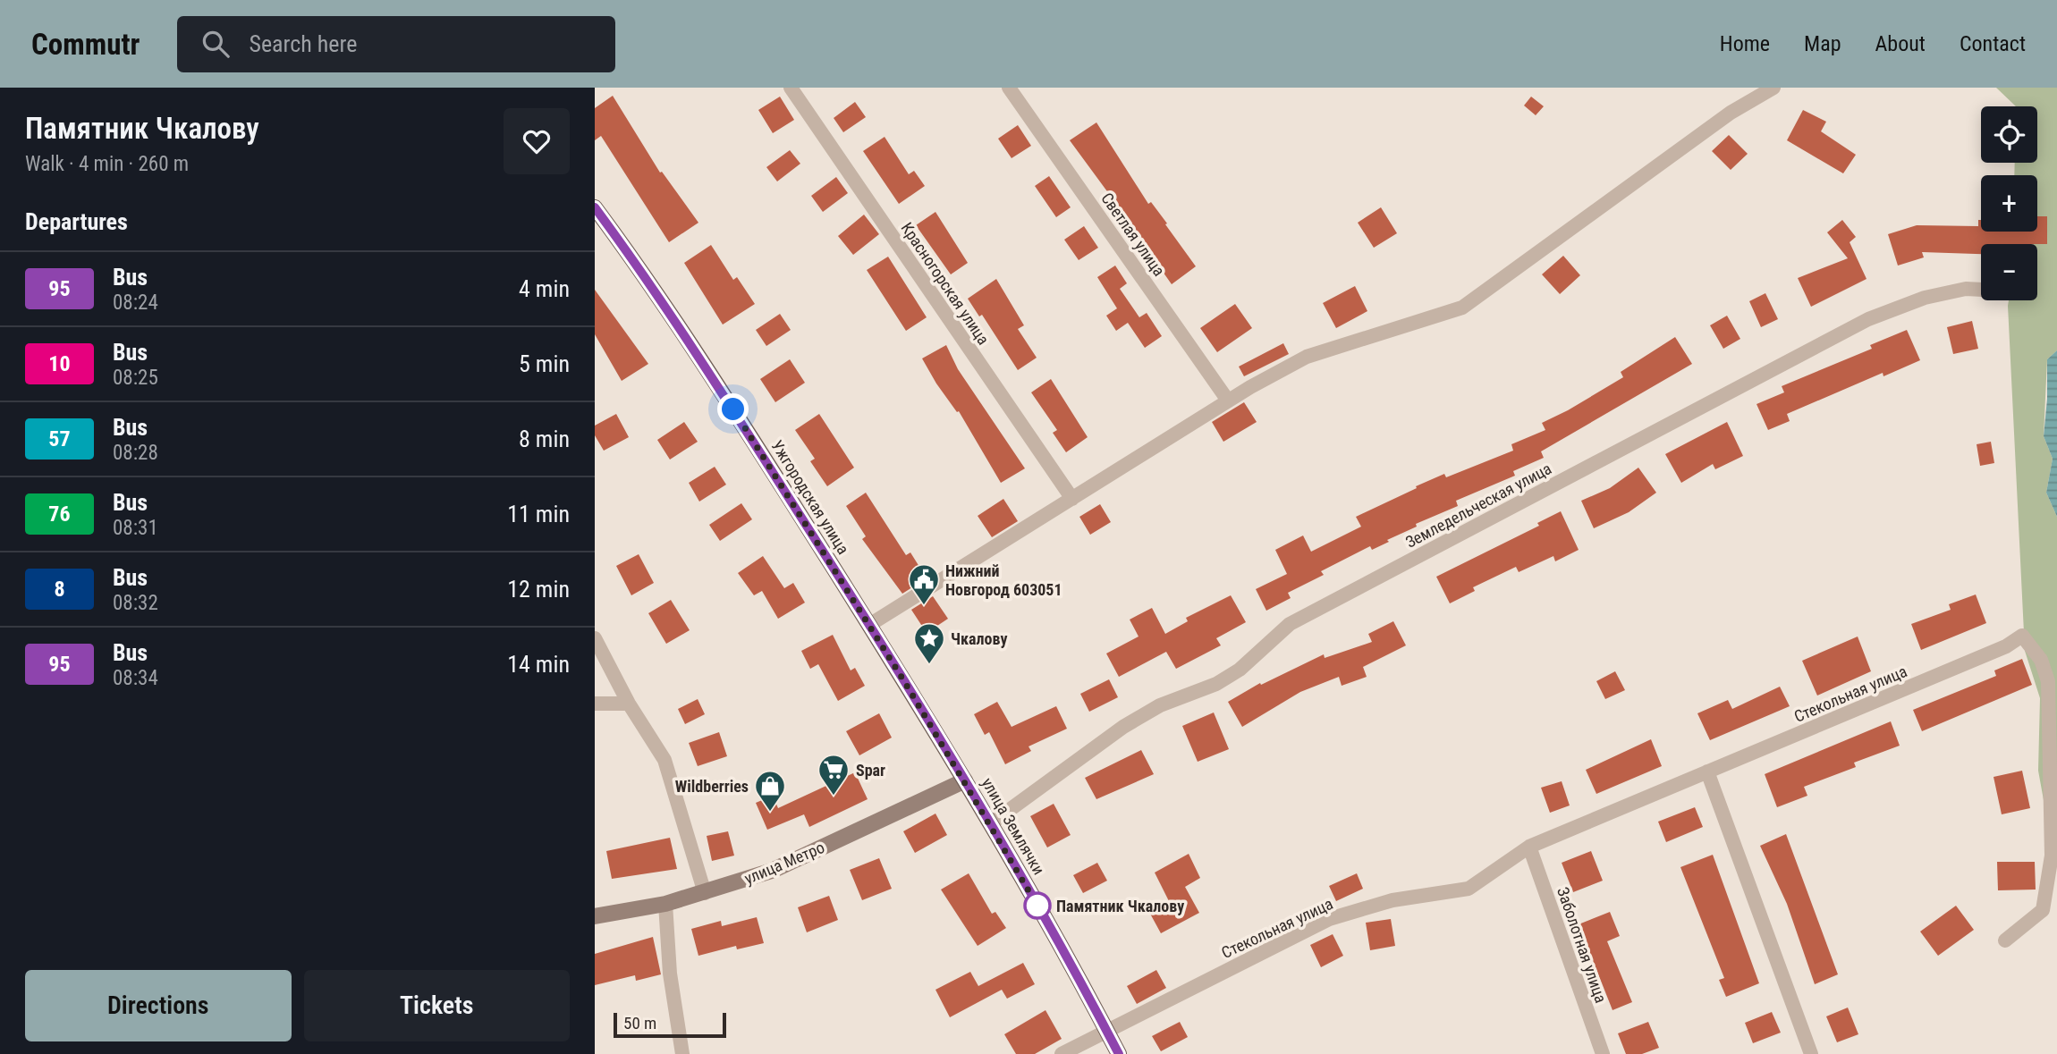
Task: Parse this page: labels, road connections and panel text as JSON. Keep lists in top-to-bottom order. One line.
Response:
{"streets":{"main road":["Ужгородская улица","улица Землячки"],"street":["Светлая улица","Красногорская улица","Земледельческая улица","Стекольная улица","улица Метро","Заболотная улица"]},"crossings":[["Ужгородская улица","улица Землячки"],["Ужгородская улица","улица Метро"],["Земледельческая улица","улица Землячки"],["Стекольная улица","улица Землячки"],["Стекольная улица","Заболотная улица"],["улица Землячки","улица Метро"]],"places":{"public building":["Нижний Новгород 603051"],"place":["Чкалову"],"supermarket":["Spar"],"shop":["Wildberries"],"other":["Памятник Чкалову"]},"lines":["bus line 95"],"scale_bar":"50 m","page":{"header":"Commutr","search":"Search here","nav":["Home","Map","About","Contact"],"heading":[["Памятник Чкалову","Walk · 4 min · 260 m"],"Departures"],"map_buttons":["+","−"],"list":[{"mark":"95","name":"Bus","note":"08:24","value":"4 min"},{"mark":"10","name":"Bus","note":"08:25","value":"5 min"},{"mark":"57","name":"Bus","note":"08:28","value":"8 min"},{"mark":"76","name":"Bus","note":"08:31","value":"11 min"},{"mark":"8","name":"Bus","note":"08:32","value":"12 min"},{"mark":"95","name":"Bus","note":"08:34","value":"14 min"}],"buttons":["Directions","Tickets"],"scale":"50 m"}}
